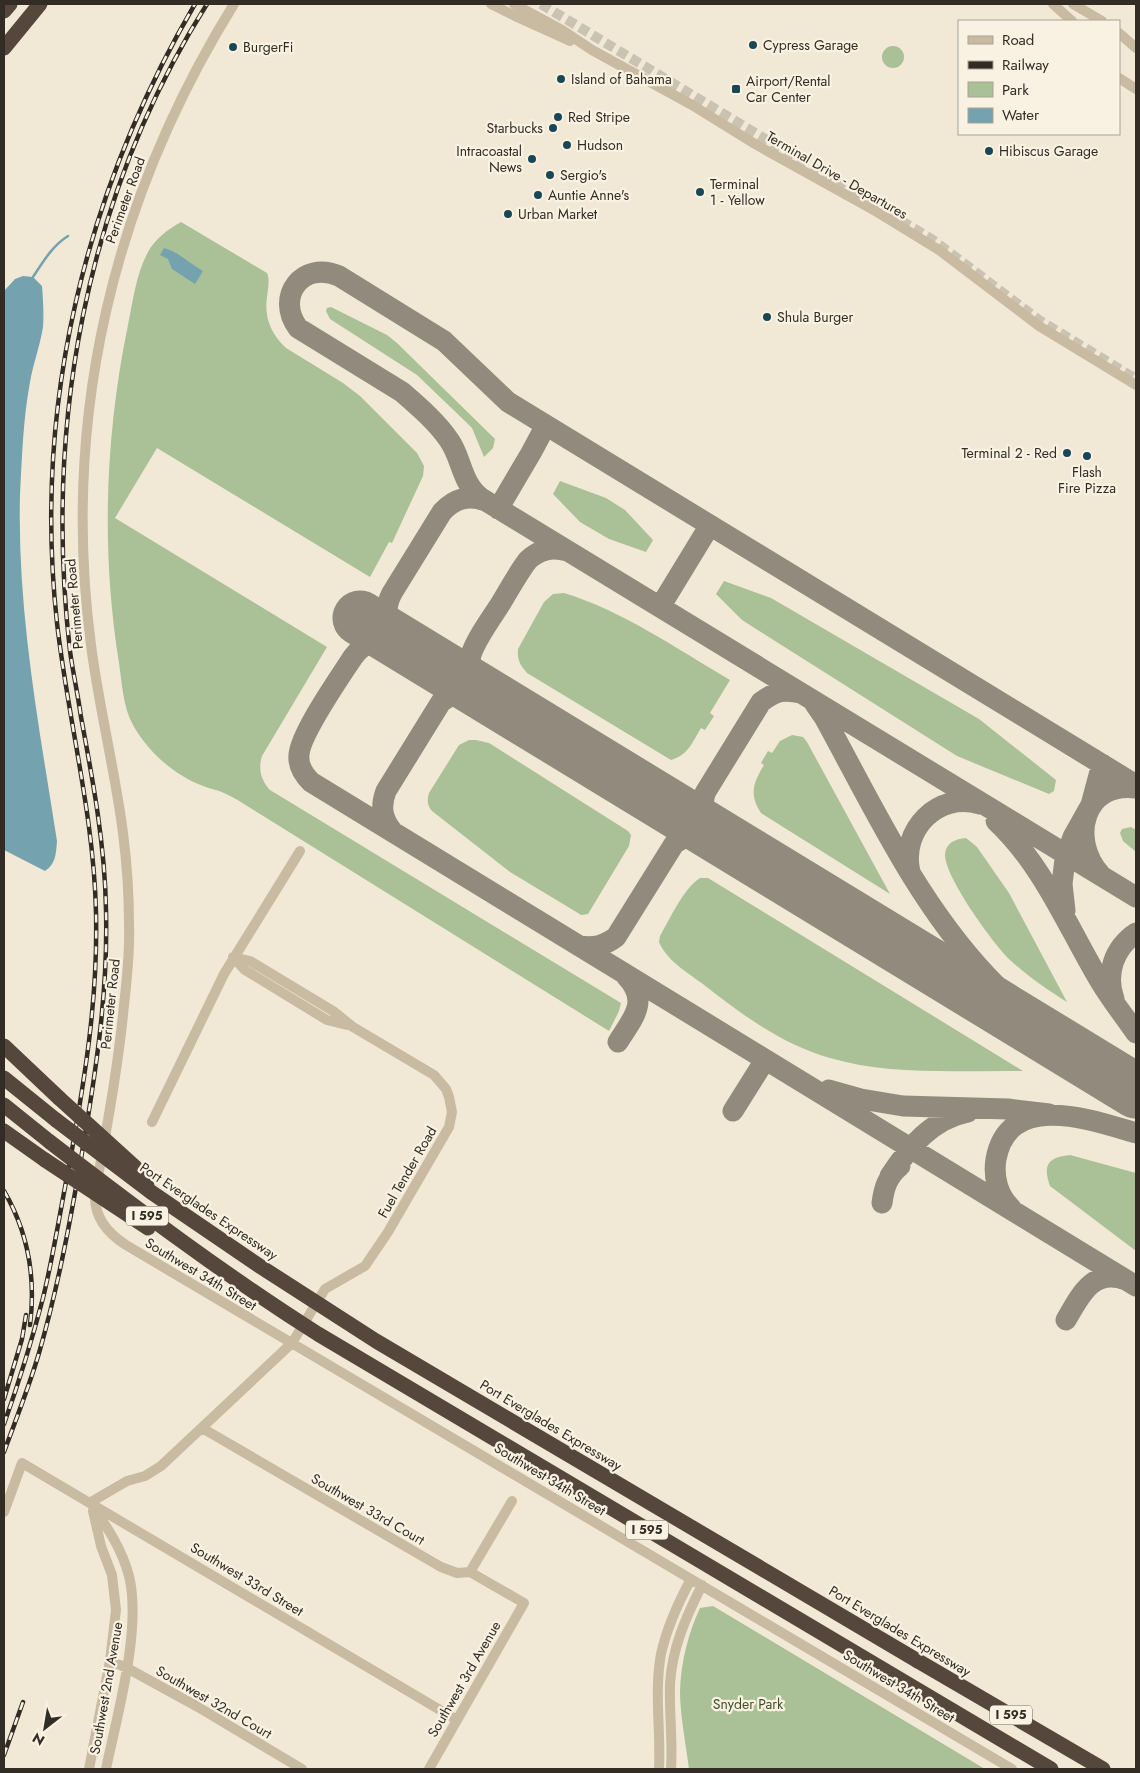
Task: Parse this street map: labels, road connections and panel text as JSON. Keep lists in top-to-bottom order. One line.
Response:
{"streets":{"highway":["Port Everglades Expressway","I 595"],"street":["Terminal Drive - Departures","Perimeter Road","Fuel Tender Road","Southwest 34th Street","Southwest 33rd Court","Southwest 33rd Street","Southwest 3rd Avenue","Southwest 2nd Avenue","Southwest 32nd Court"]},"crossings":[["Perimeter Road","Southwest 34th Street"],["Fuel Tender Road","Southwest 34th Street"],["Southwest 33rd Court","Southwest 3rd Avenue"],["Southwest 33rd Street","Southwest 3rd Avenue"],["Southwest 33rd Street","Southwest 2nd Avenue"],["Southwest 2nd Avenue","Southwest 32nd Court"]],"parks":["Snyder Park"],"places":{"other":["Cypress Garage","BurgerFi","Island of Bahama","Red Stripe","Starbucks","Hudson","Hibiscus Garage","Intracoastal News","Sergio's","Terminal 1 - Yellow","Auntie Anne's","Urban Market","Shula Burger","Terminal 2 - Red","Flash Fire Pizza"],"transit":["Airport/Rental Car Center"]},"legend":["Road","Railway","Park","Water"],"north":"bottom left"}
